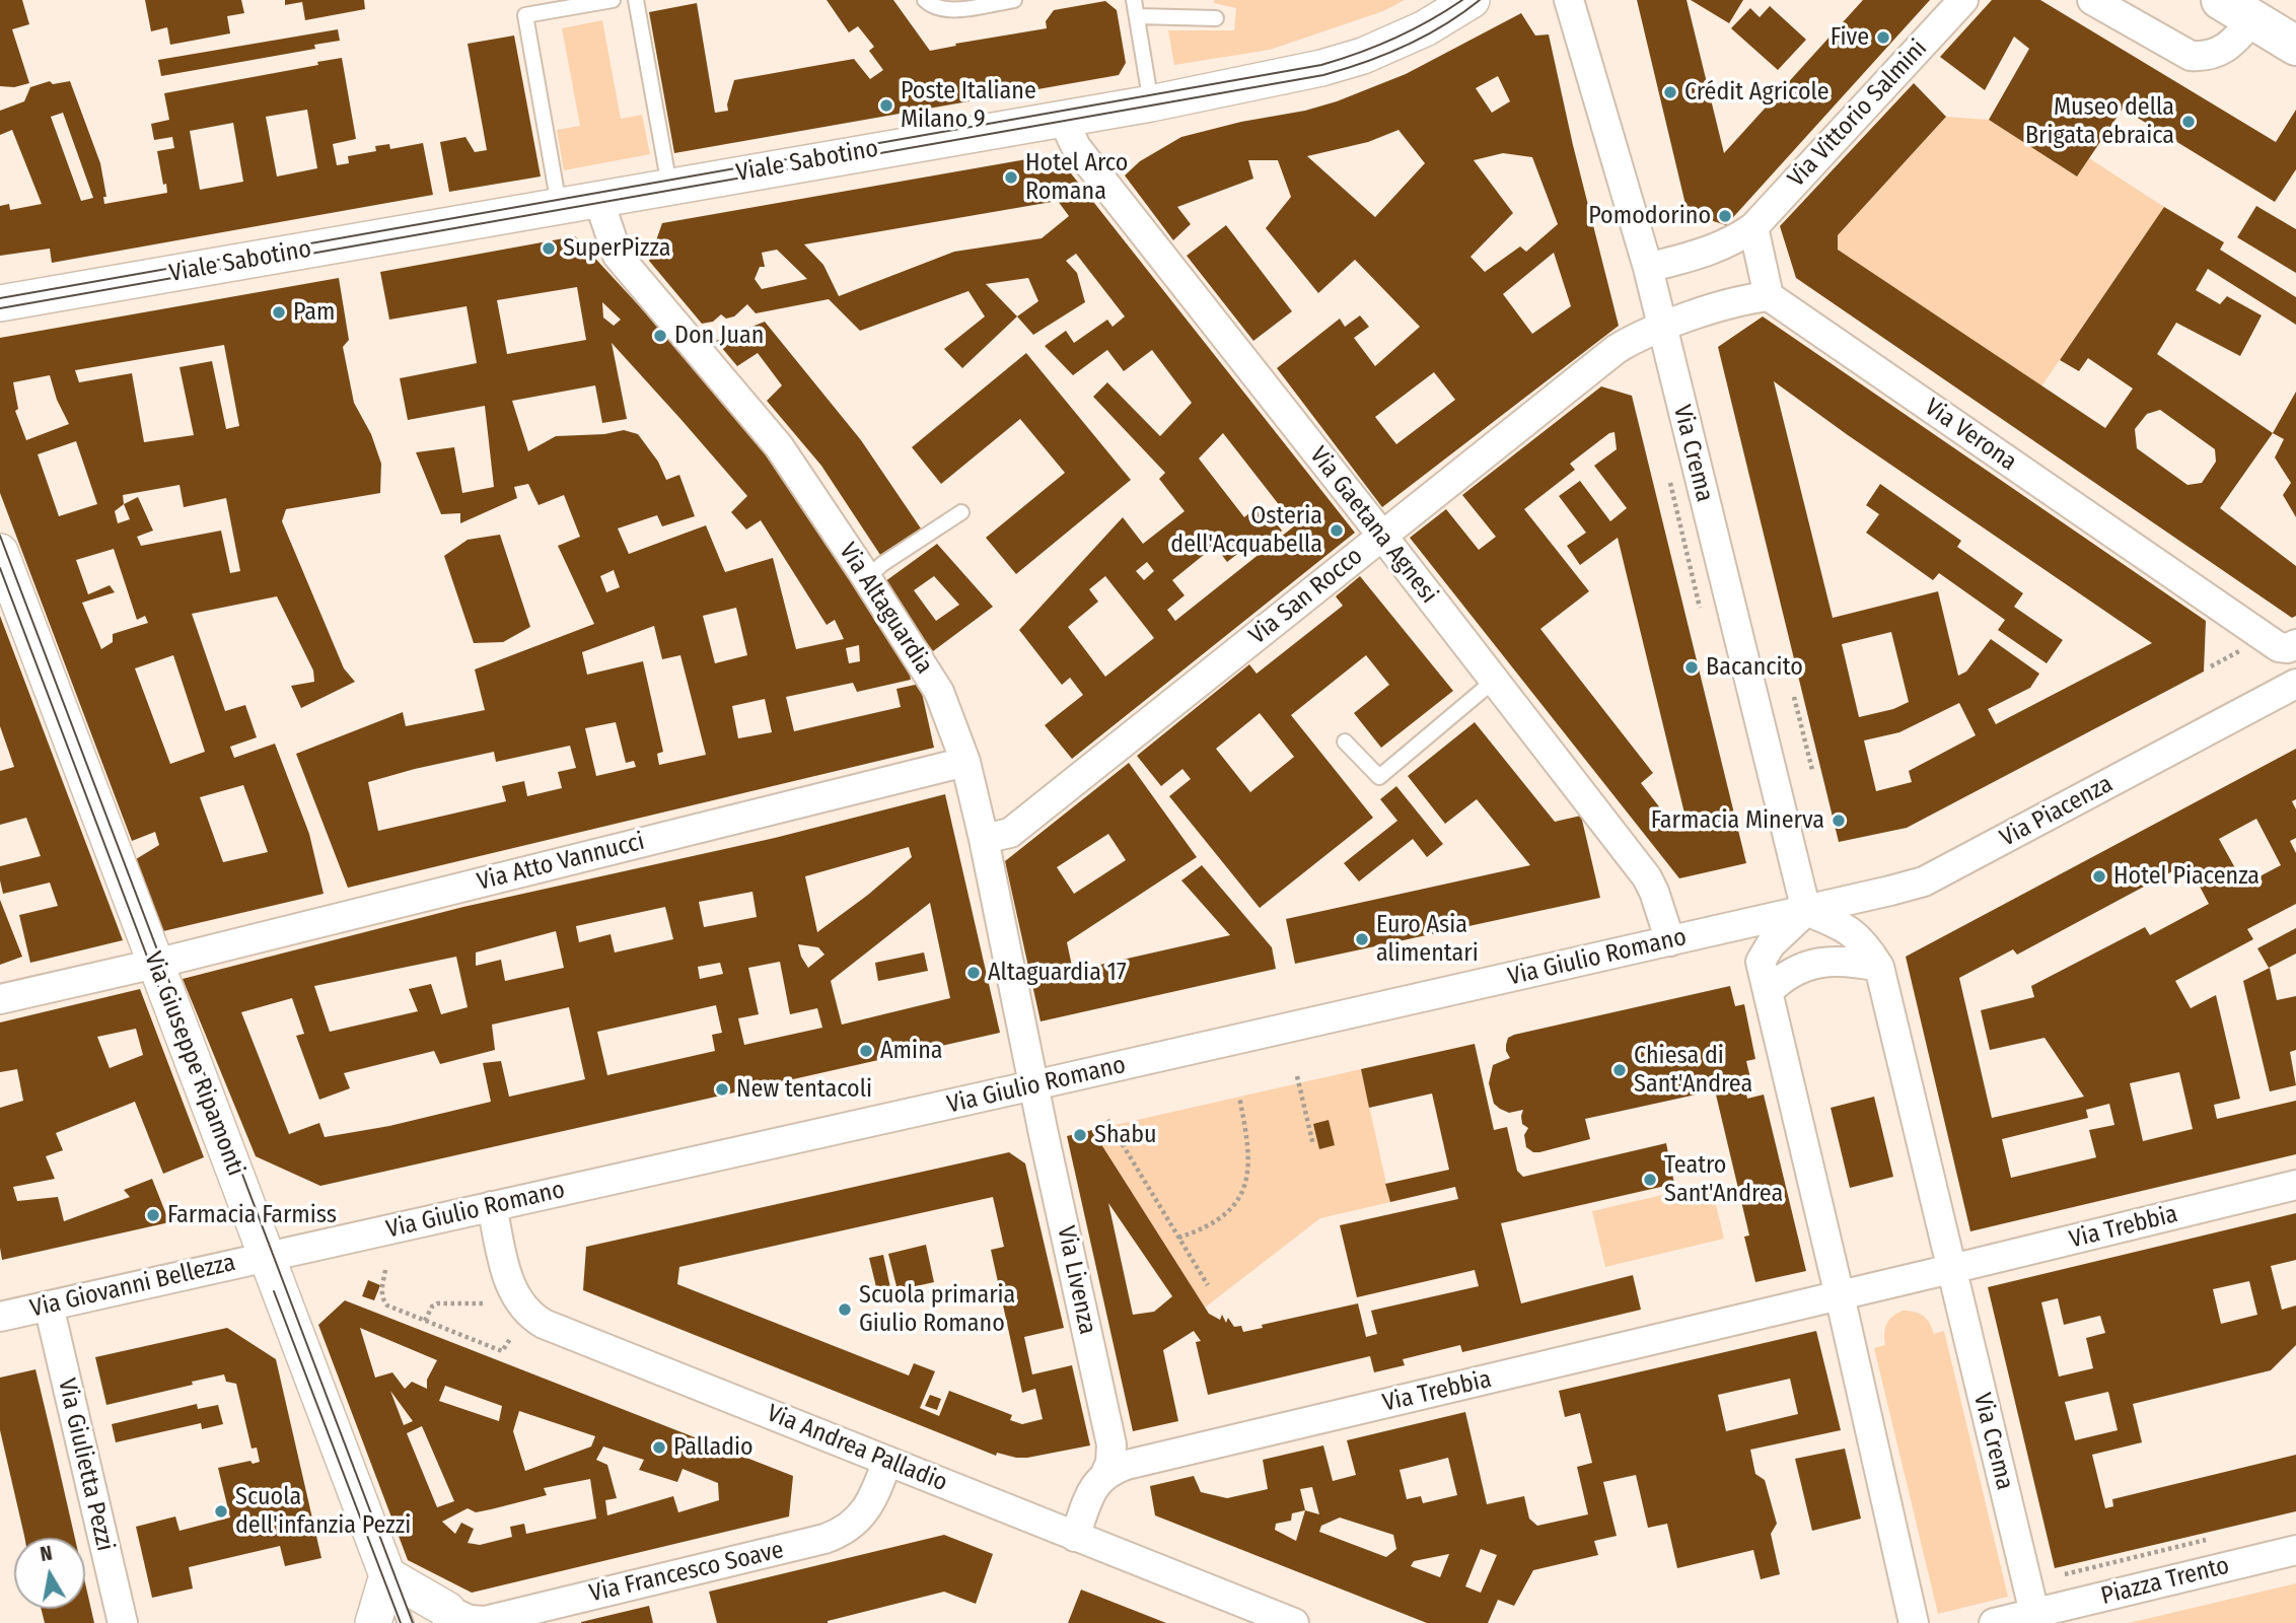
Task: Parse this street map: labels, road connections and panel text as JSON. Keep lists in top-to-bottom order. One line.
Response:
{"streets":{"street":["Via Vittorio Salmini","Viale Sabotino","Via Verona","Via Crema","Via Gaetana Agnesi","Via San Rocco","Via Altaguardia","Via Piacenza","Via Atto Vannucci","Via Giulio Romano","Via Giuseppe Ripamonti","Via Trebbia","Via Livenza","Via Giovanni Bellezza","Via Andrea Palladio","Via Giulietta Pezzi","Via Francesco Soave","Piazza Trento"]},"crossings":[["Via Vittorio Salmini","Via Crema"],["Viale Sabotino","Via Gaetana Agnesi"],["Viale Sabotino","Via Altaguardia"],["Via Crema","Via San Rocco"],["Via Crema","Via Piacenza"],["Via Crema","Via Giulio Romano"],["Via Crema","Via Trebbia"],["Via Crema","Piazza Trento"],["Via Gaetana Agnesi","Via San Rocco"],["Via Gaetana Agnesi","Via Giulio Romano"],["Via San Rocco","Via Altaguardia"],["Via Altaguardia","Via Atto Vannucci"],["Via Altaguardia","Via Giulio Romano"],["Via Altaguardia","Via Livenza"],["Via Piacenza","Via Giulio Romano"],["Via Atto Vannucci","Via Giuseppe Ripamonti"],["Via Giulio Romano","Via Giuseppe Ripamonti"],["Via Giulio Romano","Via Livenza"],["Via Giulio Romano","Via Giovanni Bellezza"],["Via Giulio Romano","Via Andrea Palladio"],["Via Giuseppe Ripamonti","Via Giovanni Bellezza"],["Via Trebbia","Via Livenza"],["Via Giovanni Bellezza","Via Giulietta Pezzi"],["Via Andrea Palladio","Via Francesco Soave"]],"places":["Five","Crédit Agricole","Poste Italiane Milano 9","Museo della Brigata ebraica","Hotel Arco Romana","Pomodorino","SuperPizza","Pam","Don Juan","Osteria dell'Acquabella","Bacancito","Farmacia Minerva","Hotel Piacenza","Euro Asia alimentari","Altaguardia 17","Amina","Chiesa di Sant'Andrea","New tentacoli","Shabu","Teatro Sant'Andrea","Farmacia Farmiss","Scuola primaria Giulio Romano","Palladio","Scuola dell'infanzia Pezzi"],"north":"top"}
